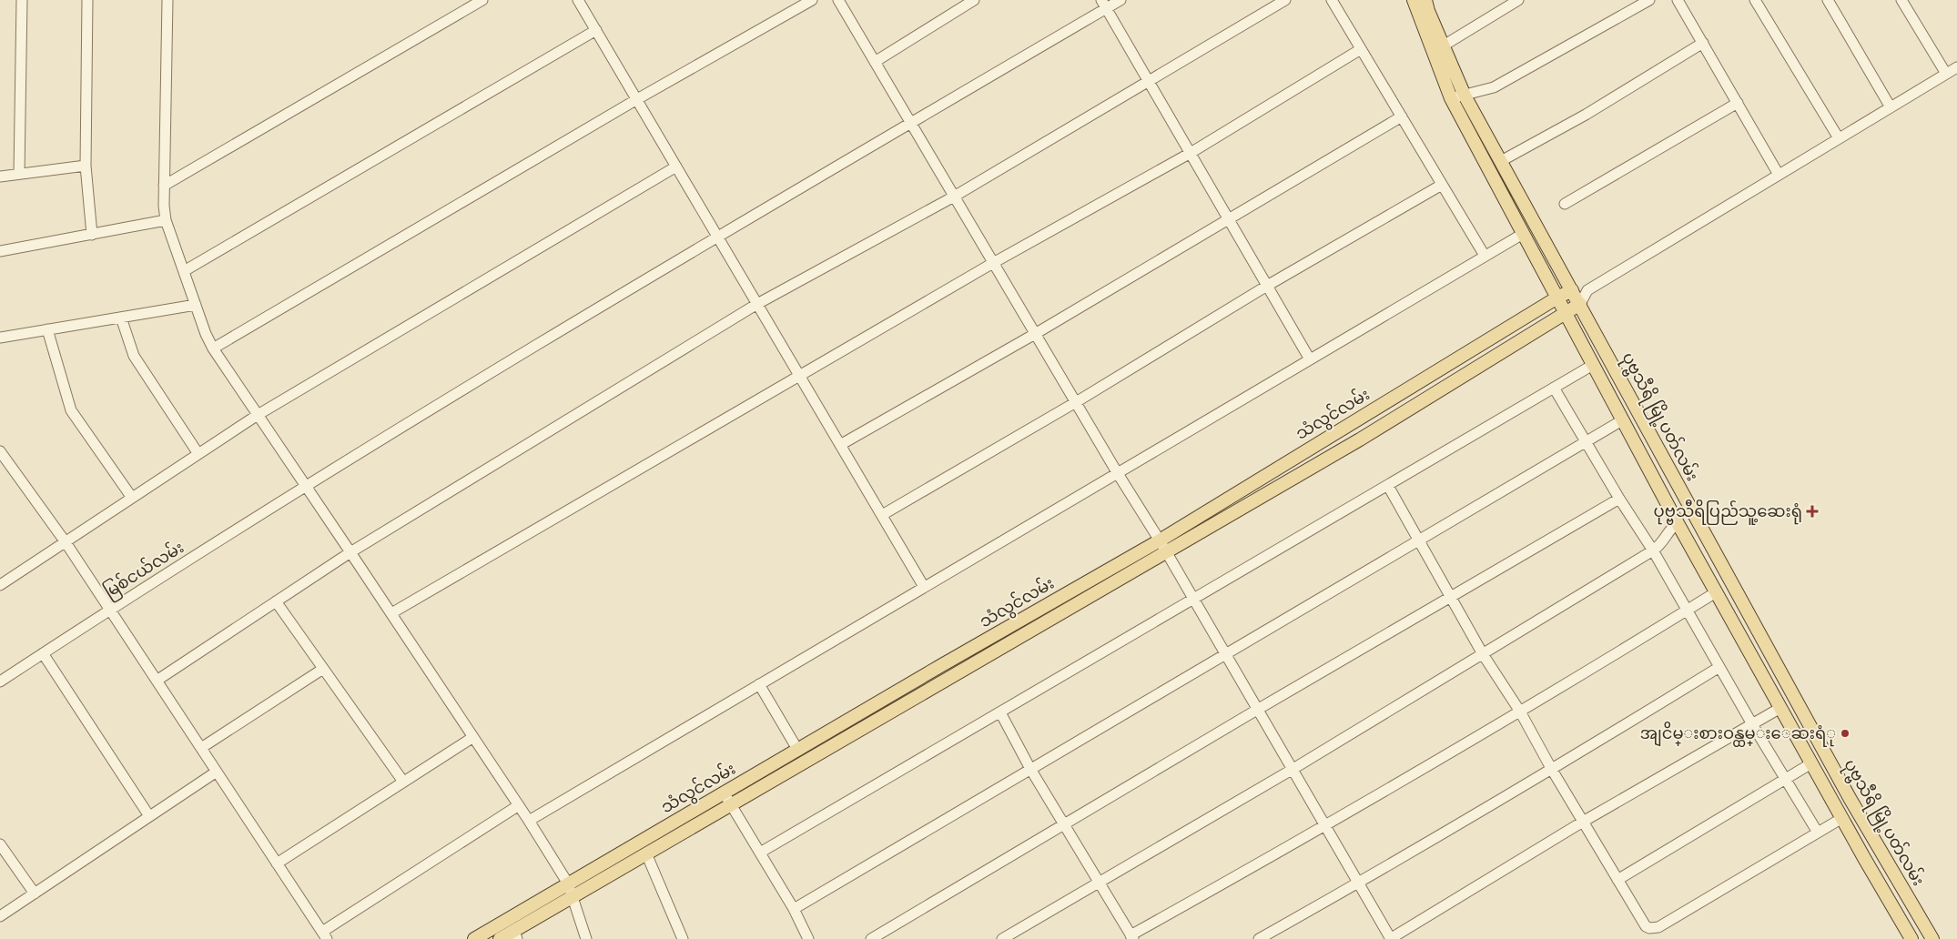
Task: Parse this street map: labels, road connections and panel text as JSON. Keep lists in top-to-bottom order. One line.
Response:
{"streets":{"main road":["သံလွင်လမ်း","ပုဗ္ဗသီရိ မြို့ပတ်လမ်း"],"street":["မြစ်ငယ်လမ်း"]},"crossings":[["သံလွင်လမ်း","ပုဗ္ဗသီရိ မြို့ပတ်လမ်း"]],"places":{"health":["ပုဗ္ဗသီရိပြည်သူ့ဆေးရုံ"],"other":["အျငိမ္းစားဝန္ထမ္းေဆးရံု"]}}
